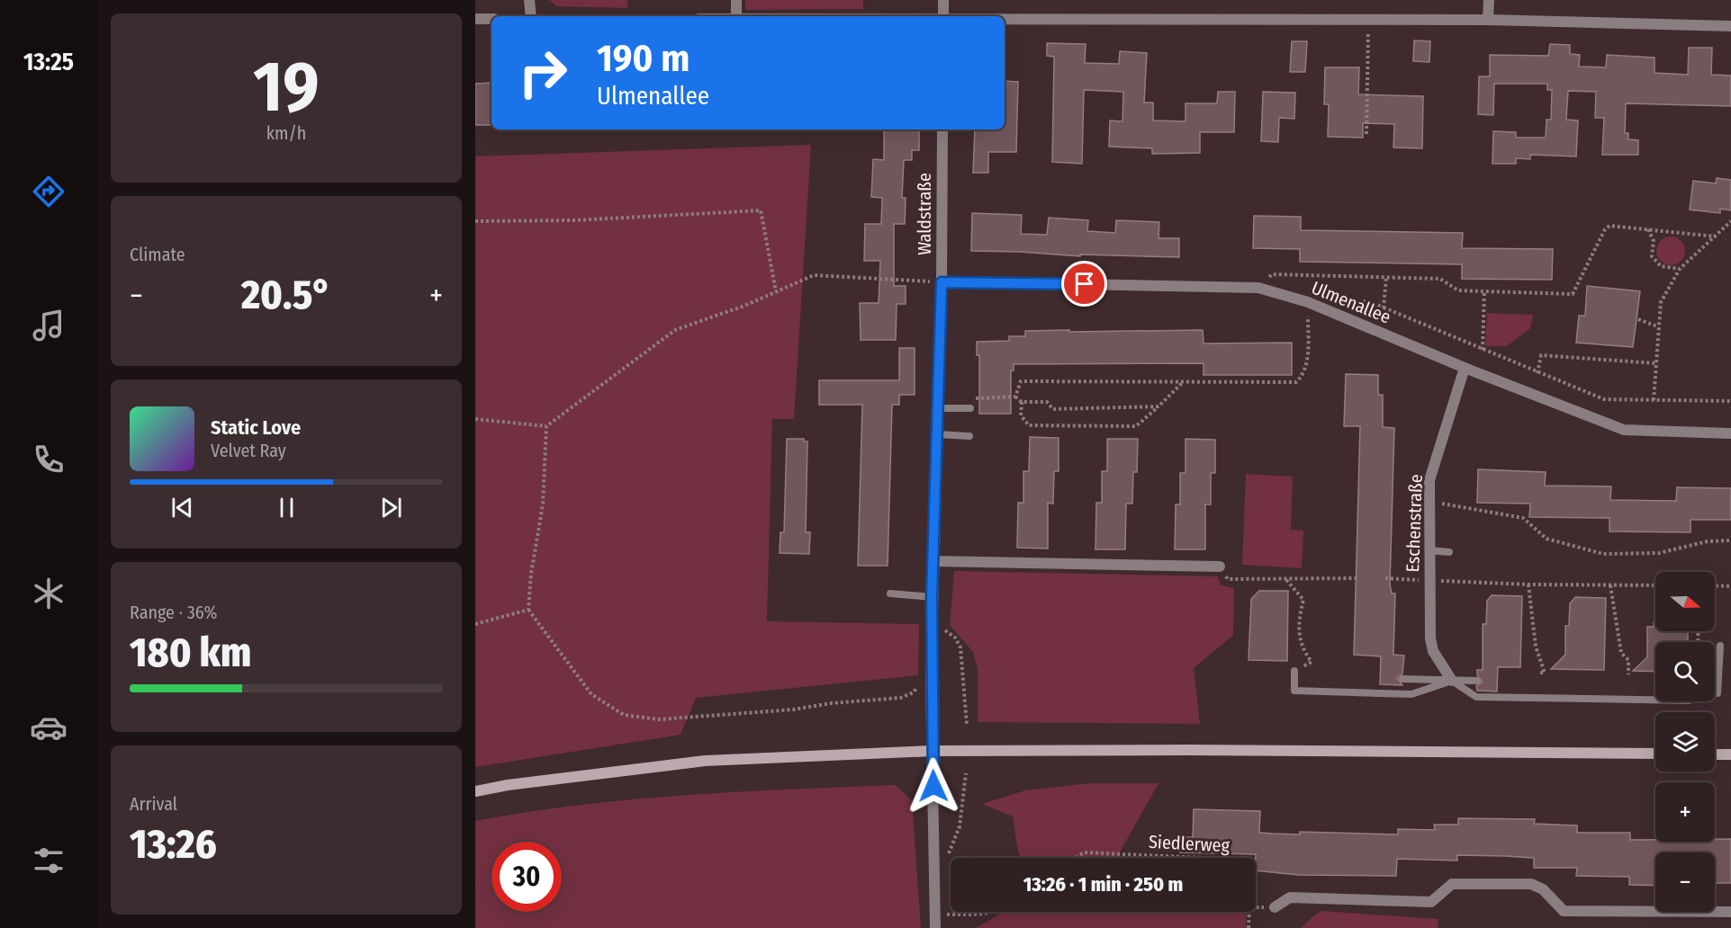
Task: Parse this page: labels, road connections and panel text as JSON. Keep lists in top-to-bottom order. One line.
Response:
{"streets":{"street":["Waldstraße","Ulmenallee","Eschenstraße"],"path":["Siedlerweg"]},"crossings":[["Waldstraße","Ulmenallee"],["Ulmenallee","Eschenstraße"]],"north":"right","page":{"tabs":"13:25","tile":[["19","km/h"],"Climate",["Range · 36%","180 km"],["Arrival","13:26"]],"turn":["190 m","Ulmenallee"],"heat":["−","20.5°","+"],"song":["Static Love","Velvet Ray"],"map_buttons":["+","−"],"limit":"30","trip":"13:26 · 1 min · 250 m"}}
